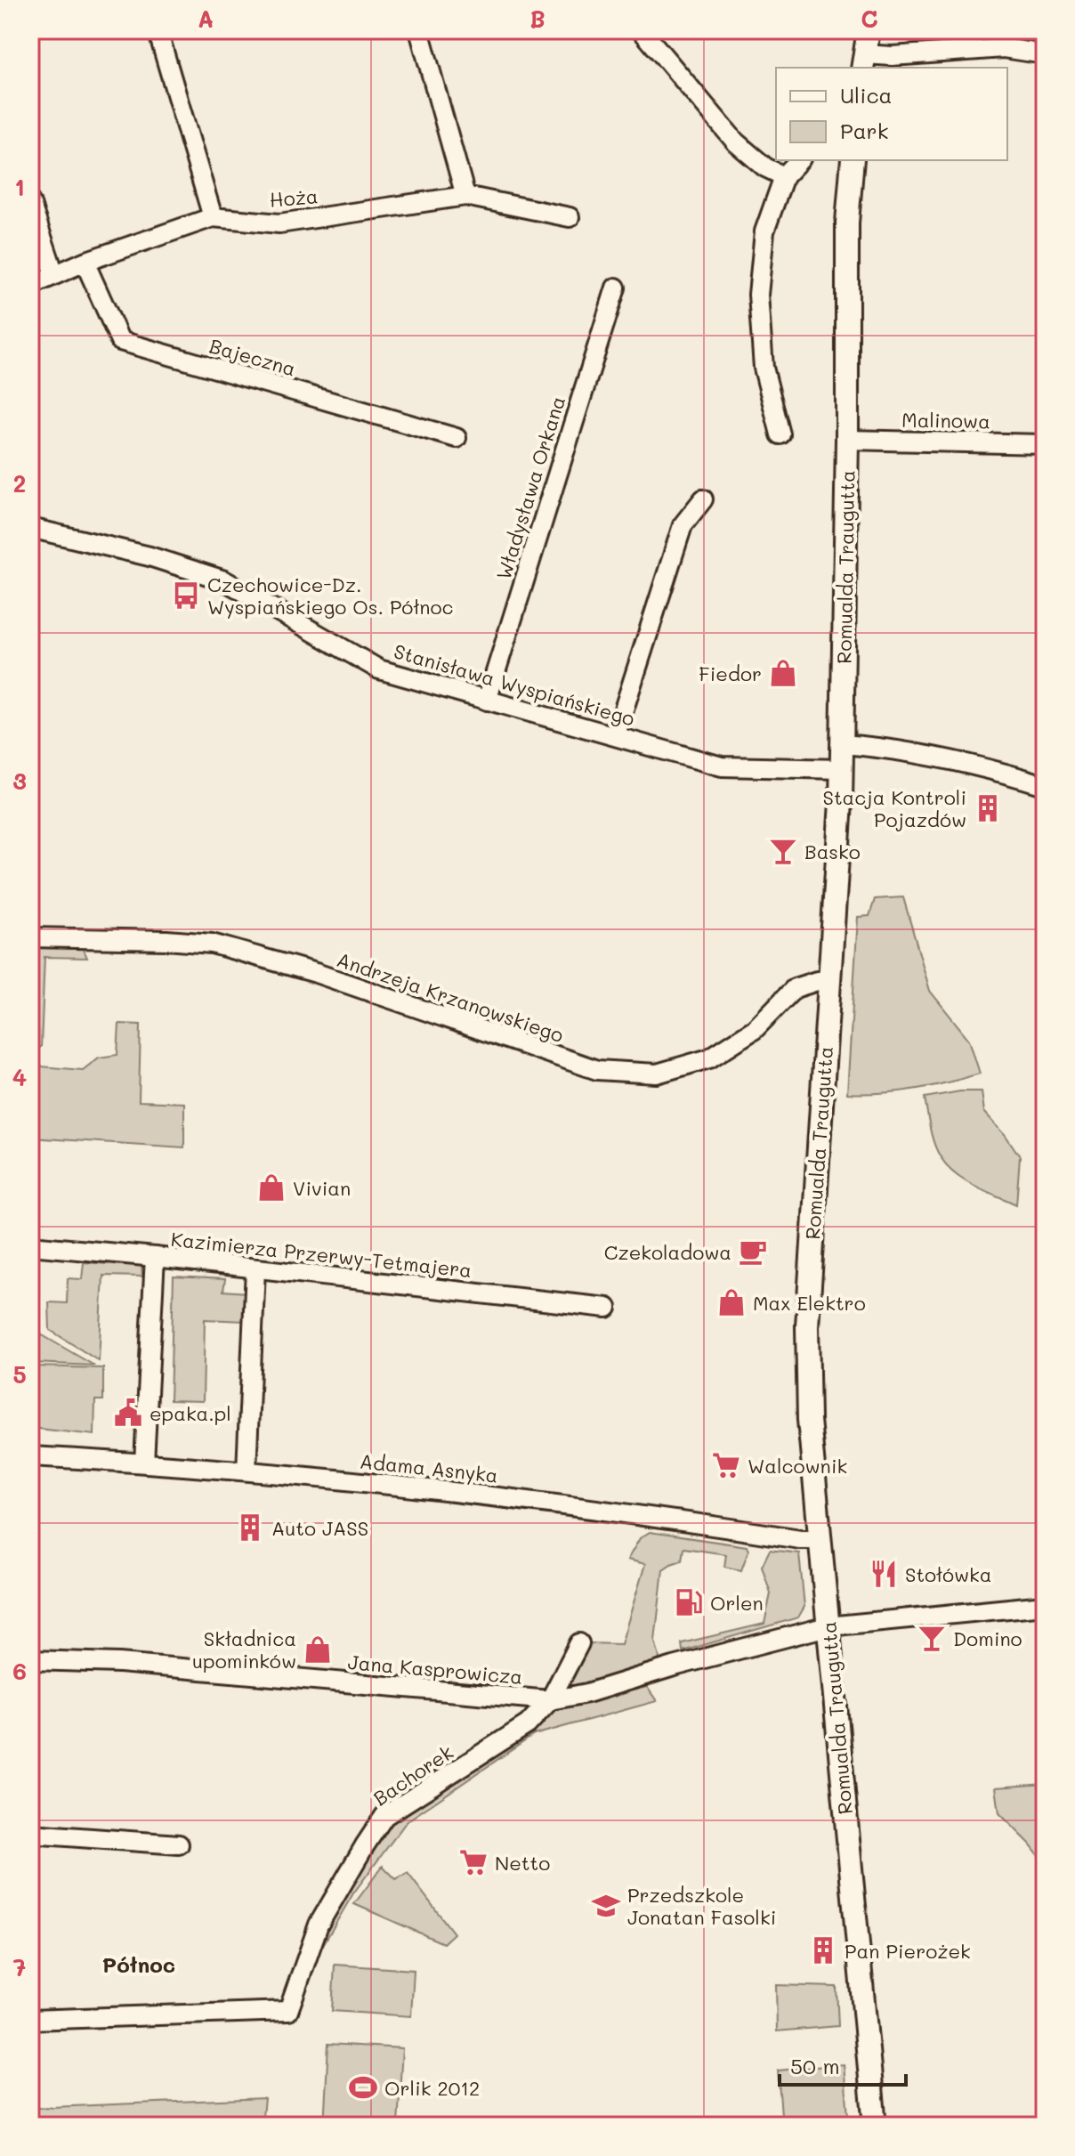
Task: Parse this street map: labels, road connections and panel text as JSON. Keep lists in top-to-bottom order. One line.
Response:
{"streets":{"street":["Hoża","Bajeczna","Malinowa","Władysława Orkana","Romualda Traugutta","Stanisława Wyspiańskiego","Andrzeja Krzanowskiego","Kazimierza Przerwy-Tetmajera","Adama Asnyka","Jana Kasprowicza","Bachorek"]},"crossings":[["Hoża","Bajeczna"],["Malinowa","Romualda Traugutta"],["Władysława Orkana","Stanisława Wyspiańskiego"],["Romualda Traugutta","Stanisława Wyspiańskiego"],["Romualda Traugutta","Andrzeja Krzanowskiego"],["Romualda Traugutta","Adama Asnyka"],["Romualda Traugutta","Jana Kasprowicza"],["Jana Kasprowicza","Bachorek"]],"districts":["Północ"],"places":{"bus stop":["Czechowice-Dz. Wyspiańskiego Os. Północ"],"shop":["Fiedor","Vivian","Max Elektro","Składnica upominków"],"building":["Stacja Kontroli Pojazdów","Auto JASS","Pan Pierożek"],"bar":["Basko","Domino"],"cafe":["Czekoladowa"],"public building":["epaka.pl"],"supermarket":["Walcownik","Netto"],"restaurant":["Stołówka"],"fuel station":["Orlen"],"school or university":["Przedszkole Jonatan Fasolki"],"sports":["Orlik 2012"]},"legend":["Ulica","Park"],"scale_bar":"50 m","grid":{"columns":["A","B","C"],"rows":["1","2","3","4","5","6","7"]}}
